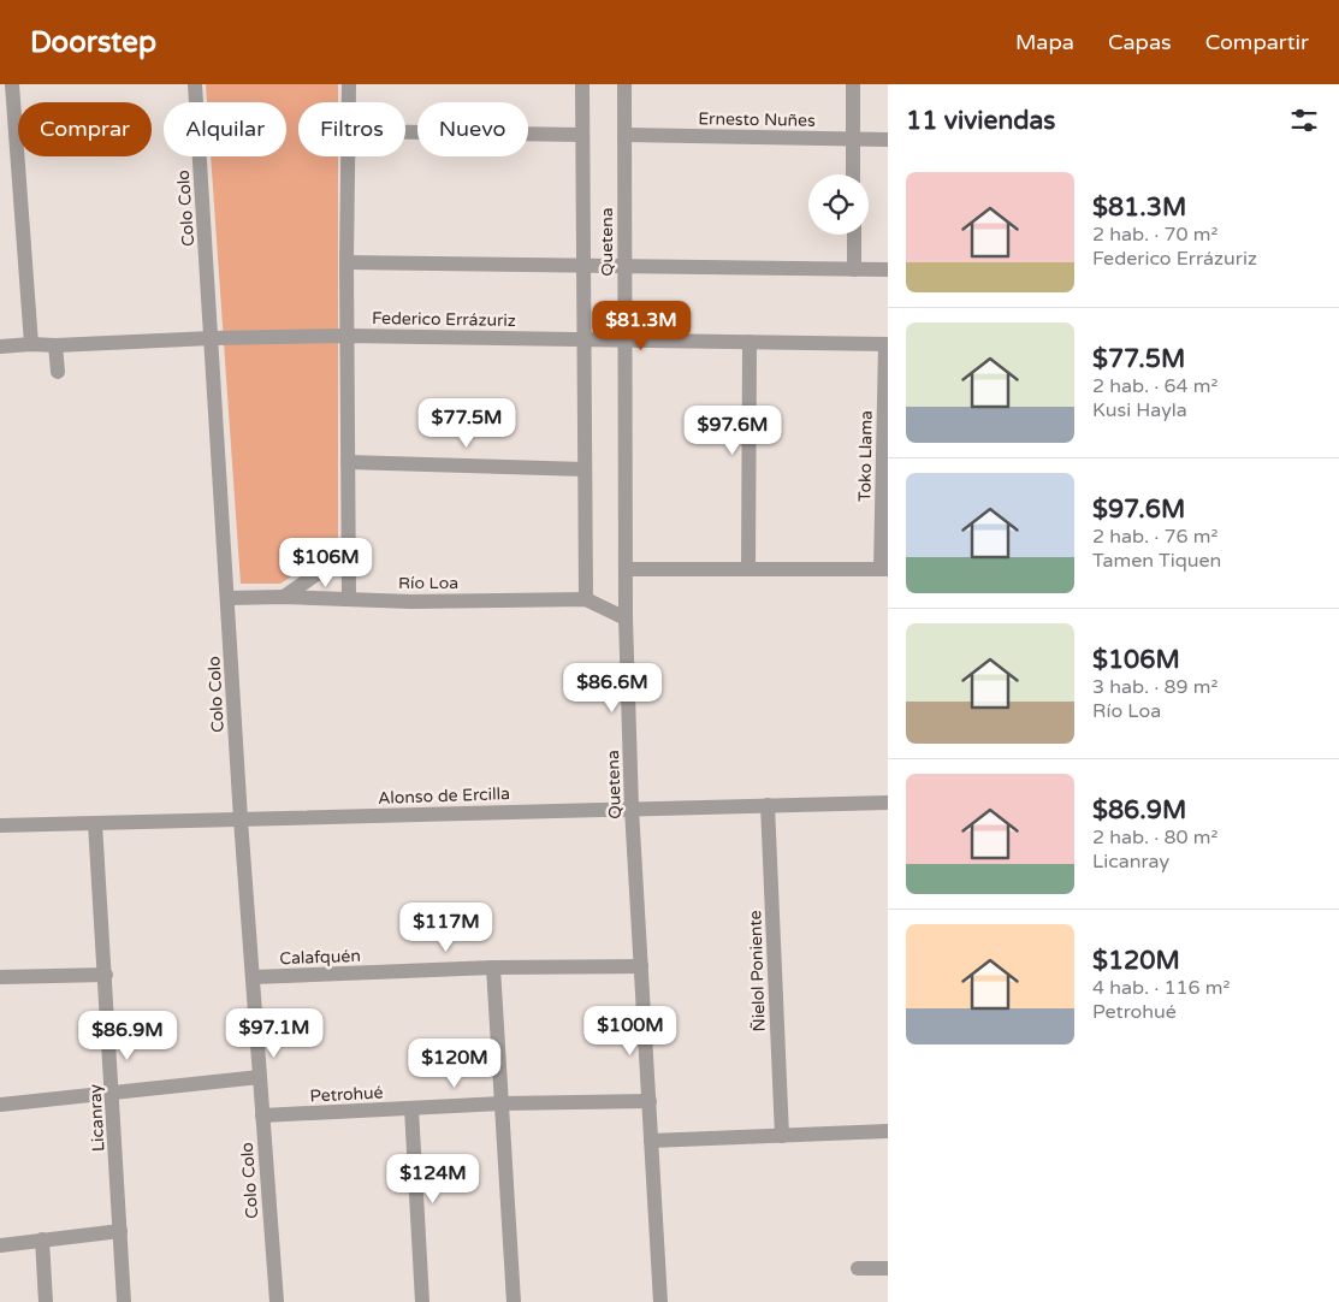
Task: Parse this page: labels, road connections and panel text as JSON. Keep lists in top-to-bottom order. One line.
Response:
{"streets":{"street":["Ernesto Nuñes","Colo Colo","Quetena","Federico Errázuriz","Toko Llama","Río Loa","Alonso de Ercilla","Calafquén","Ñielol Poniente","Petrohué","Licanray"]},"crossings":[["Ernesto Nuñes","Quetena"],["Colo Colo","Federico Errázuriz"],["Colo Colo","Río Loa"],["Colo Colo","Alonso de Ercilla"],["Colo Colo","Calafquén"],["Colo Colo","Petrohué"],["Quetena","Federico Errázuriz"],["Quetena","Río Loa"],["Quetena","Alonso de Ercilla"],["Quetena","Calafquén"],["Quetena","Petrohué"],["Federico Errázuriz","Toko Llama"],["Alonso de Ercilla","Ñielol Poniente"],["Alonso de Ercilla","Licanray"]],"page":{"header":"Doorstep","nav":["Mapa","Capas","Compartir"],"heading":"11 viviendas","chip":["Comprar","Alquilar","Filtros","Nuevo"],"list":[{"name":"$81.3M","note":"2 hab. · 70 m² · Federico Errázuriz"},{"name":"$77.5M","note":"2 hab. · 64 m² · Kusi Hayla"},{"name":"$97.6M","note":"2 hab. · 76 m² · Tamen Tiquen"},{"name":"$106M","note":"3 hab. · 89 m² · Río Loa"},{"name":"$86.9M","note":"2 hab. · 80 m² · Licanray"},{"name":"$120M","note":"4 hab. · 116 m² · Petrohué"}],"price":["$81.3M","$77.5M","$97.6M","$106M","$86.6M","$117M","$100M","$97.1M","$86.9M","$120M","$124M"]}}
